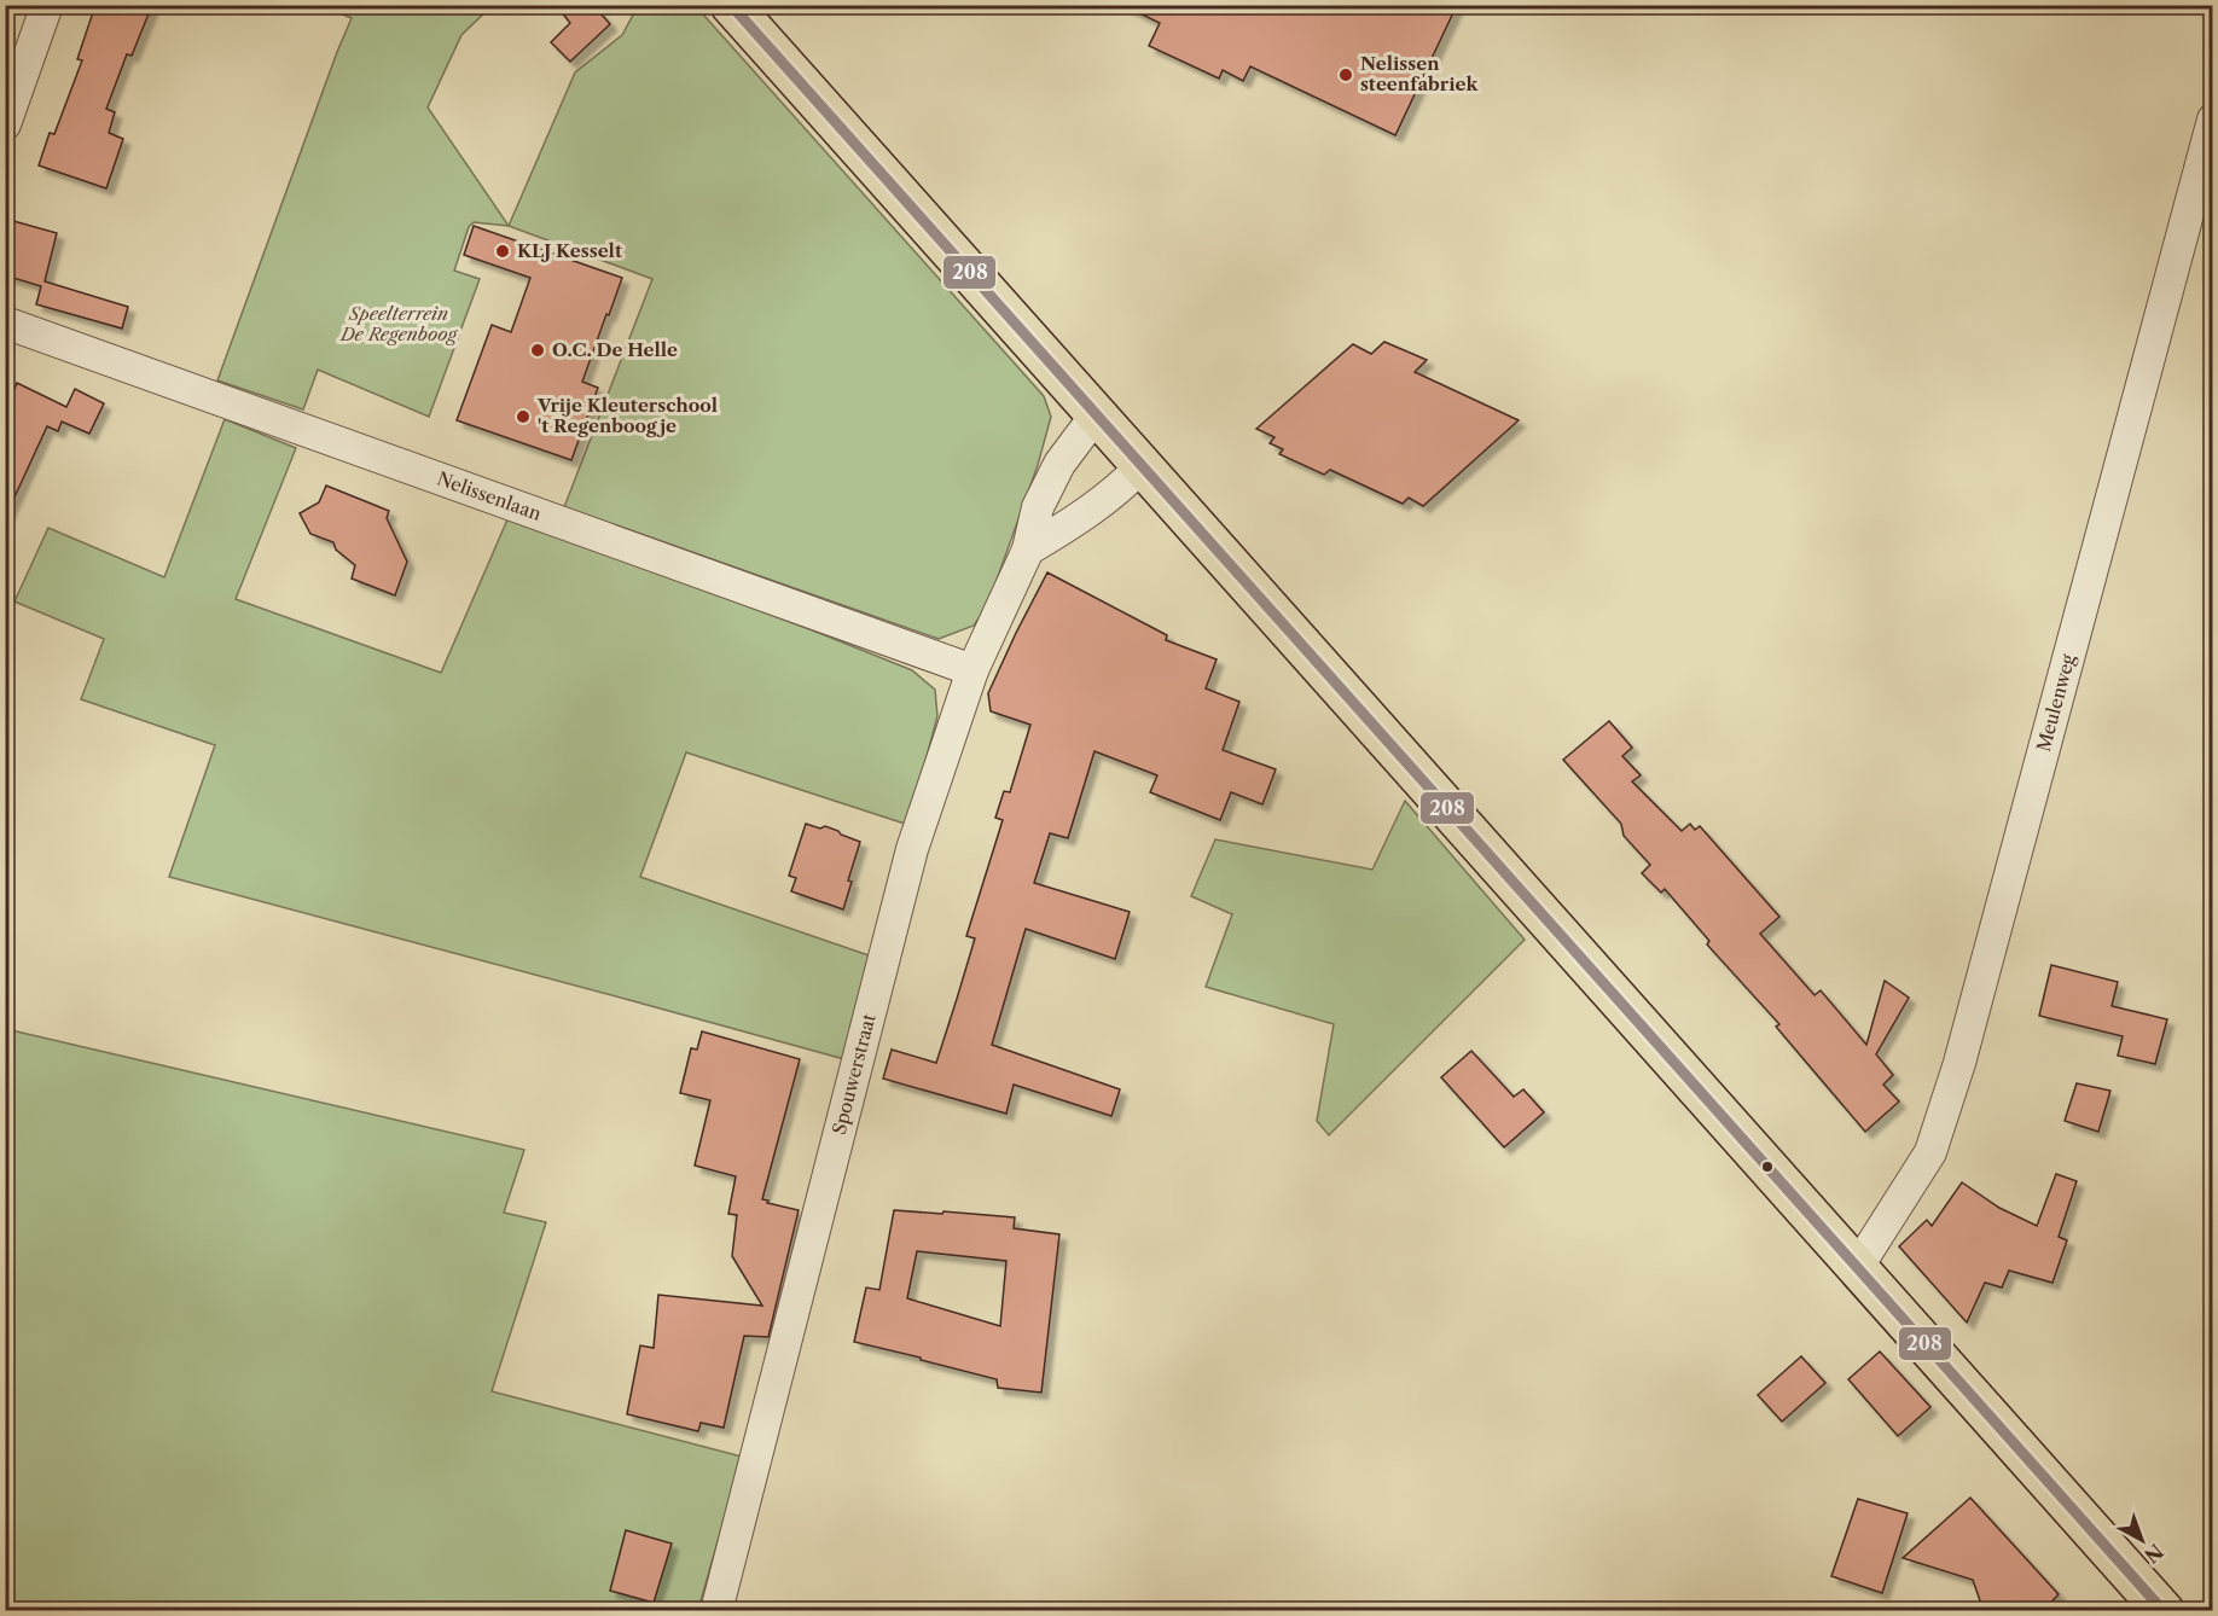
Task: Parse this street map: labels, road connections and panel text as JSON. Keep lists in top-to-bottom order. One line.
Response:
{"streets":{"street":["Nelissenlaan","Meulenweg","Spouwerstraat"]},"crossings":[["Nelissenlaan","Spouwerstraat"]],"parks":["Speelterrein De Regenboog"],"places":["Nelissen steenfabriek","KLJ Kesselt","O.C. De Helle","Vrije Kleuterschool 't Regenboogje"],"lines":["transit line 208"],"north":"bottom right"}
